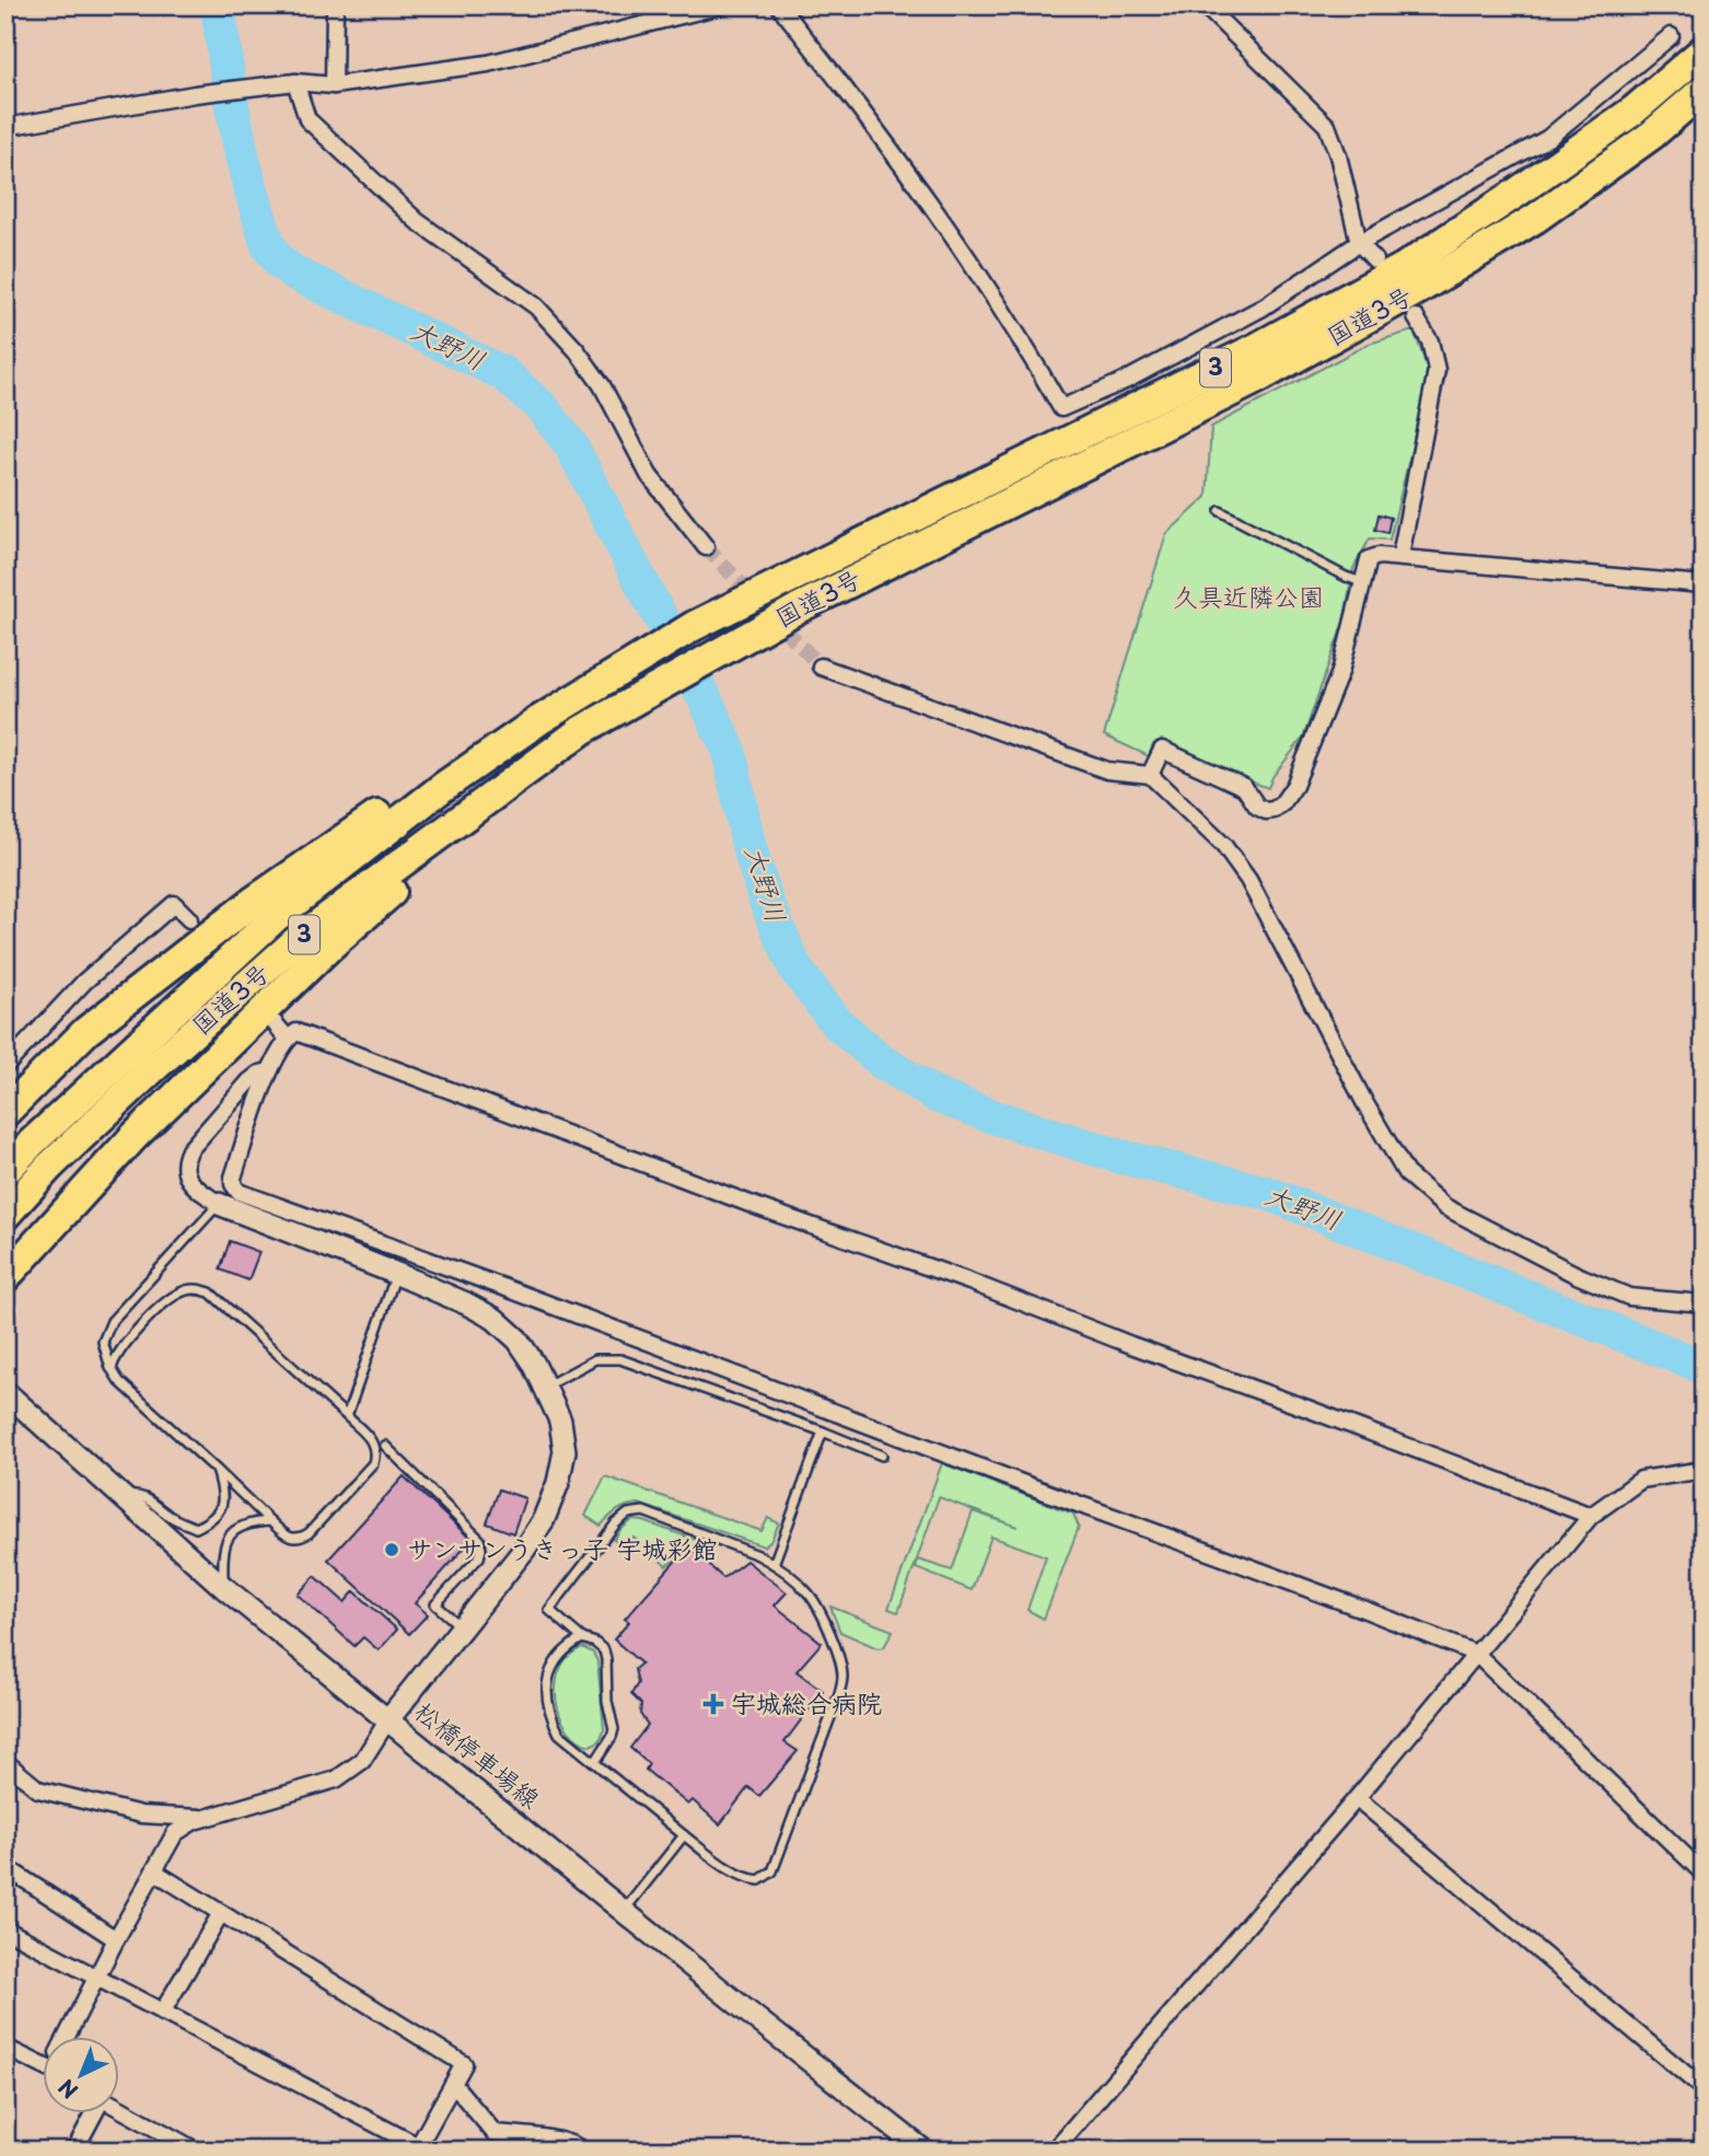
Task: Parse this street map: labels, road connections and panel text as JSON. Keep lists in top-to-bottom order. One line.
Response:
{"streets":{"highway":["国道3号","3"],"main road":["松橋停車場線"]},"water":["大野川"],"parks":["久具近隣公園"],"places":{"other":["サンサンうきっ子 宇城彩館"],"health":["宇城総合病院"]},"north":"bottom left"}
